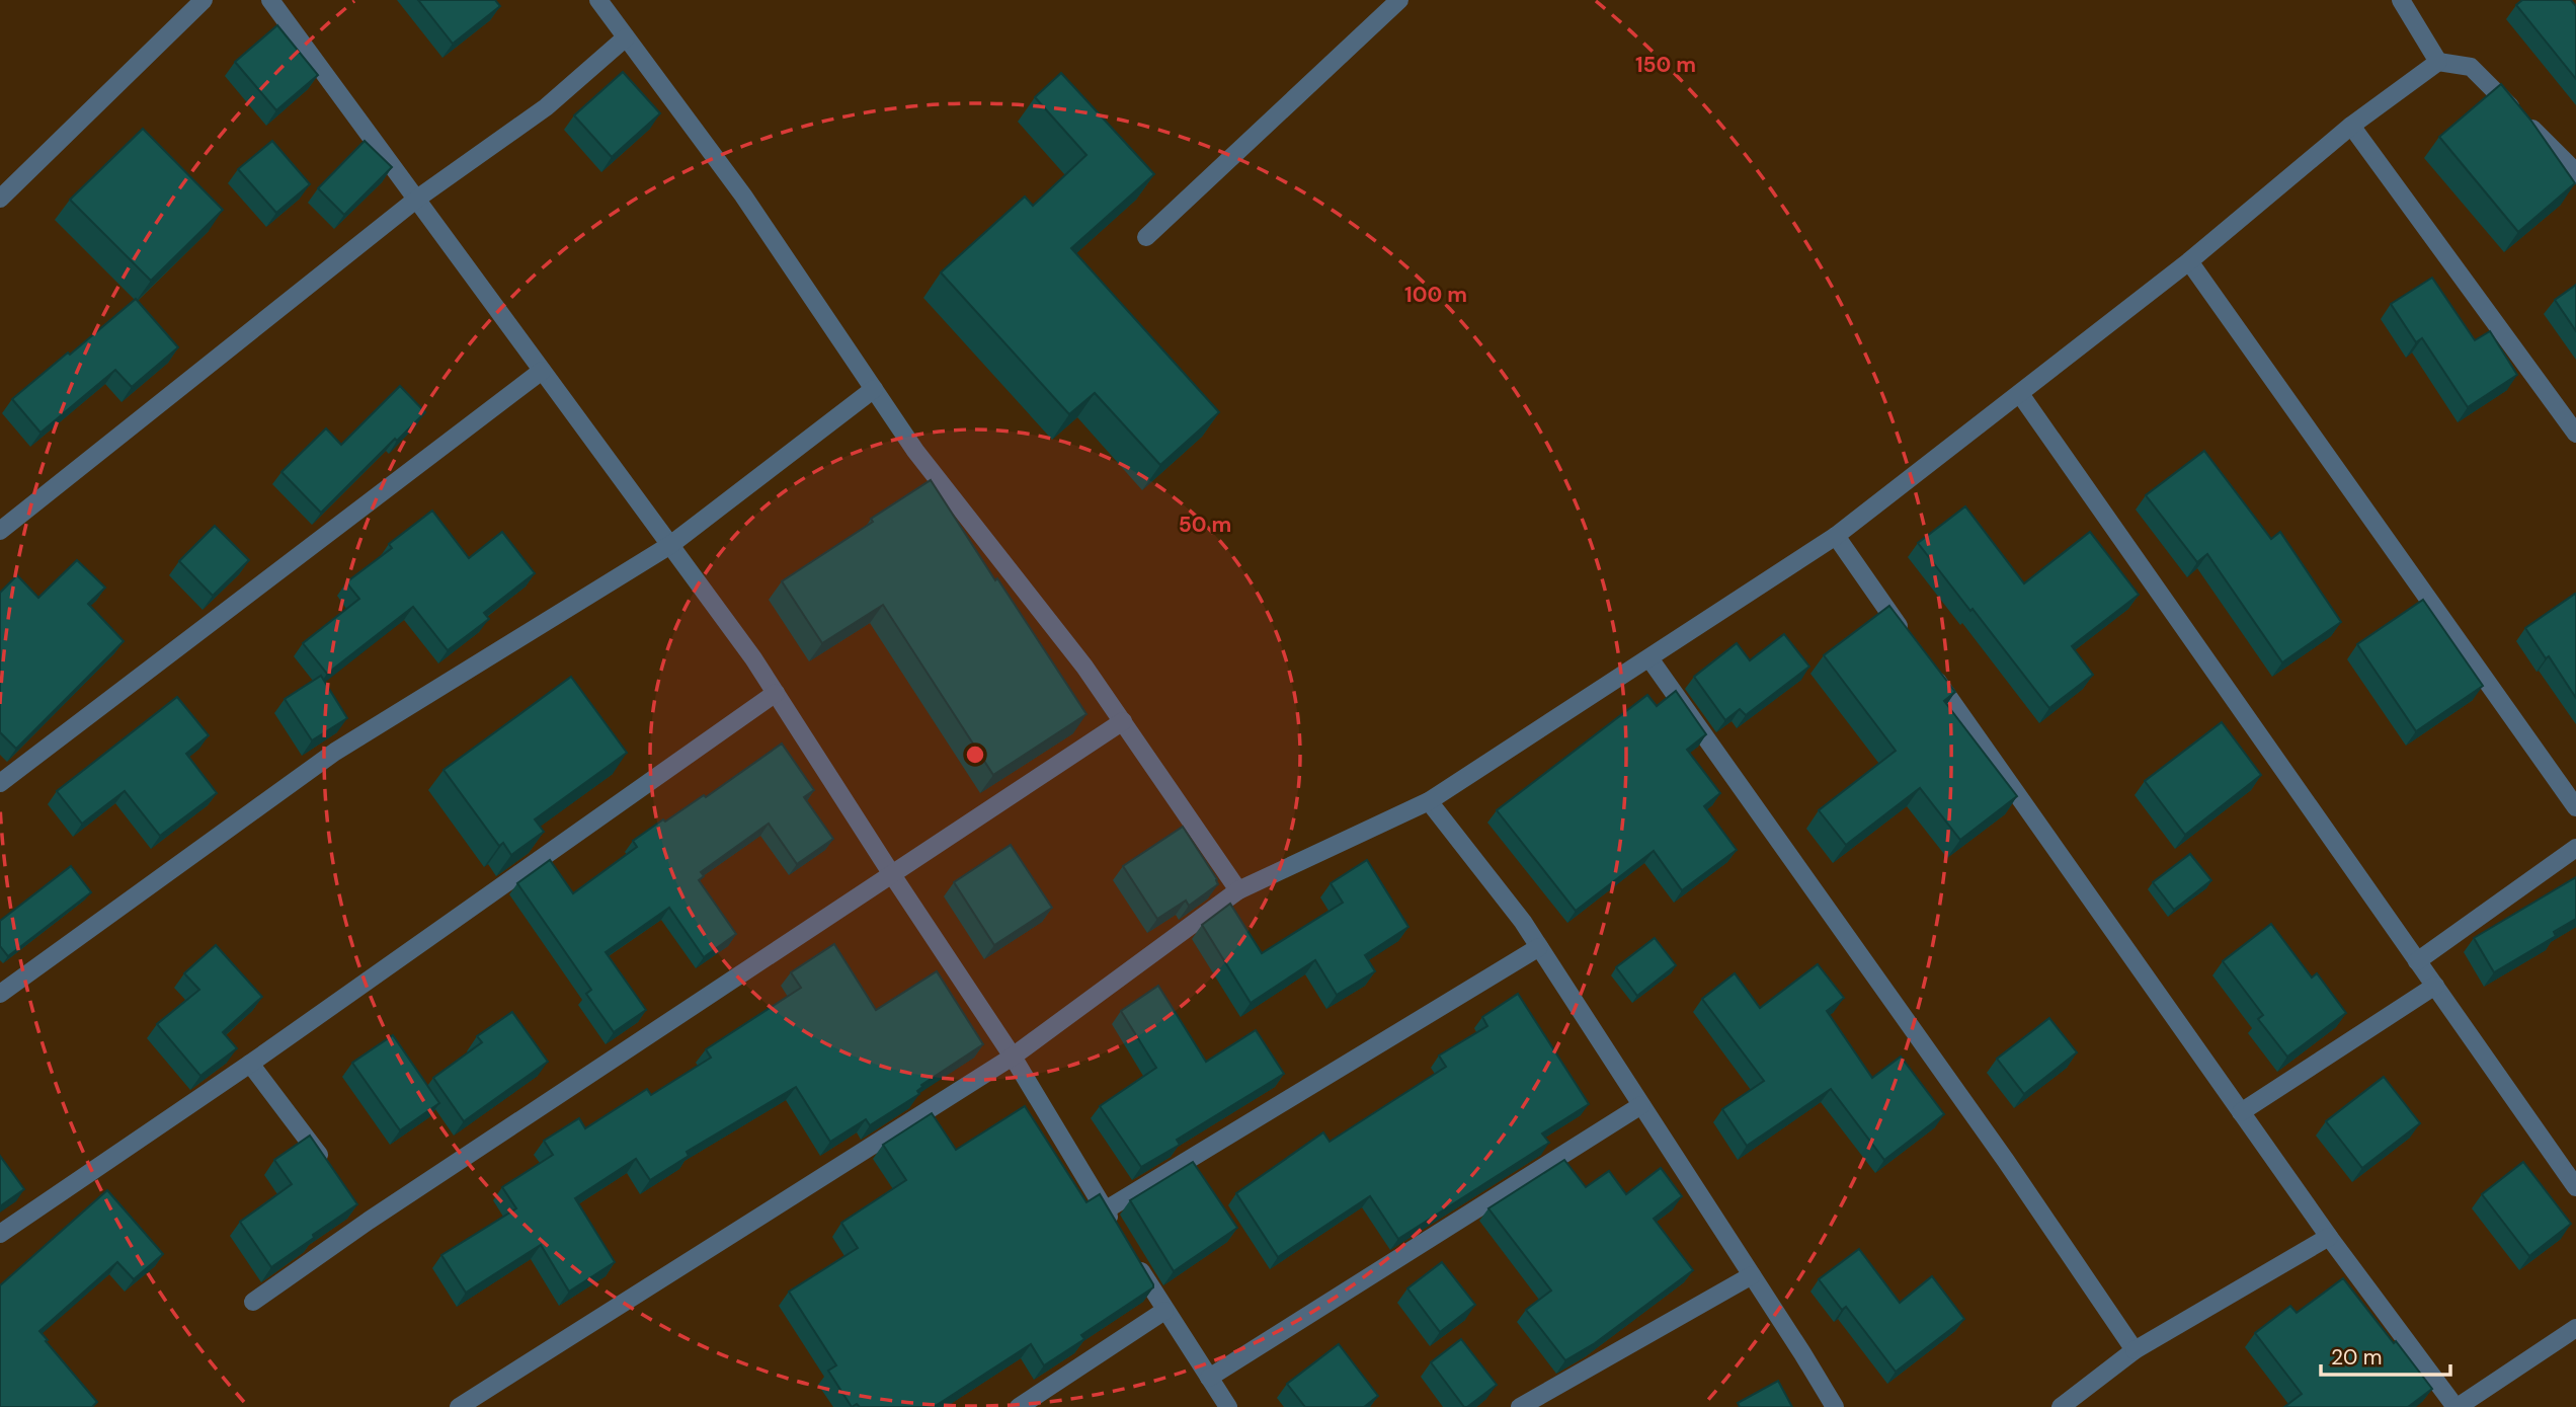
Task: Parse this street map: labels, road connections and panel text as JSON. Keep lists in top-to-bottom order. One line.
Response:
{"scale_bar":"20 m","rings":["150 m","100 m","50 m"]}
